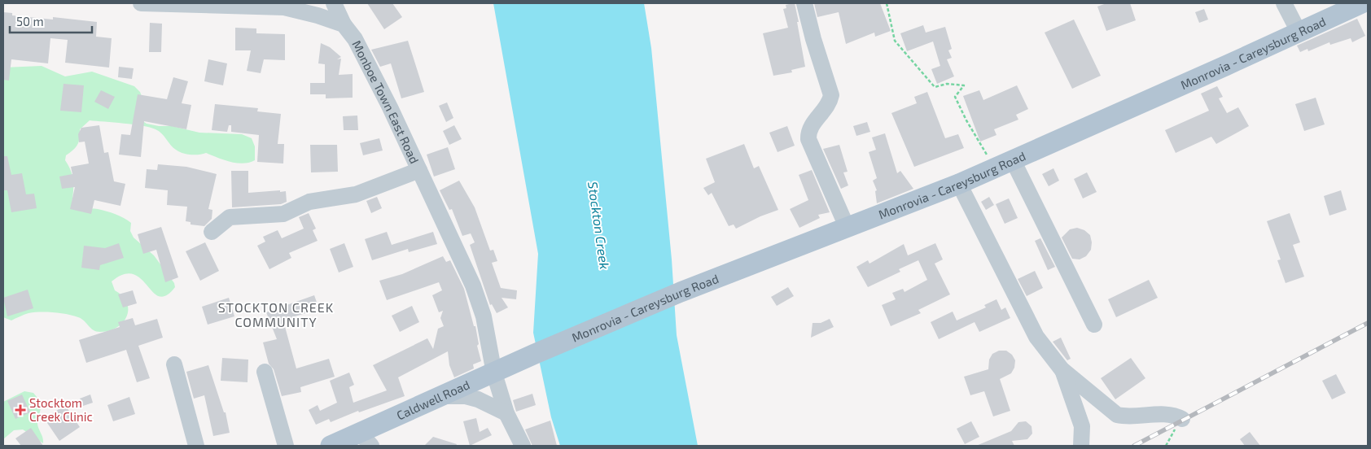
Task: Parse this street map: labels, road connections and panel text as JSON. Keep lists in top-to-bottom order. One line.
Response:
{"streets":{"main road":["Monrovia - Careysburg Road","Caldwell Road"],"street":["Monboe Town East Road"]},"crossings":[["Monrovia - Careysburg Road","Caldwell Road"],["Monboe Town East Road","Caldwell Road"]],"districts":["STOCKTON CREEK COMMUNITY"],"water":["Stockton Creek"],"places":{"health":["Stocktom Creek Clinic"]},"scale_bar":"50 m"}
